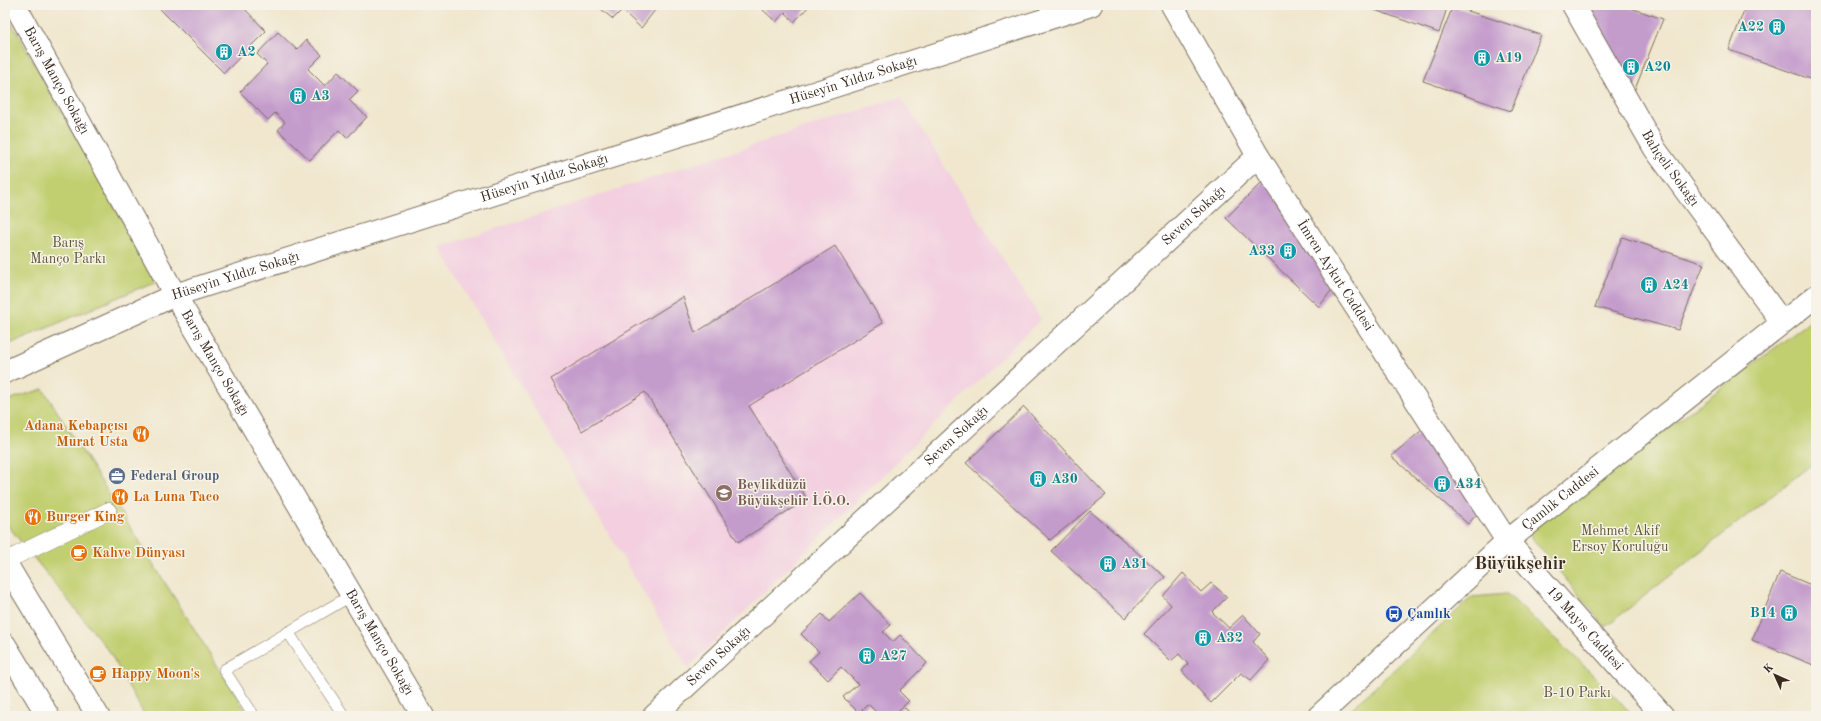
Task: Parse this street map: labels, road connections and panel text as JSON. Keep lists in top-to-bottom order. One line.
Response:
{"streets":{"street":["Barış Manço Sokağı","Hüseyin Yıldız Sokağı","Bahçeli Sokağı","Seven Sokağı","İmren Aykut Caddesi","Çamlık Caddesi","19 Mayıs Caddesi"]},"crossings":[["Barış Manço Sokağı","Hüseyin Yıldız Sokağı"],["Bahçeli Sokağı","Çamlık Caddesi"],["Seven Sokağı","İmren Aykut Caddesi"],["İmren Aykut Caddesi","Çamlık Caddesi"],["İmren Aykut Caddesi","19 Mayıs Caddesi"],["Çamlık Caddesi","19 Mayıs Caddesi"]],"districts":["Büyükşehir"],"parks":["Barış Manço Parkı","Mehmet Akif Ersoy Koruluğu","B-10 Parkı"],"places":{"building":["A22","A2","A19","A20","A3","A33","A24","A30","A34","A31","B14","A32","A27"],"restaurant":["Adana Kebapçısı Murat Usta","La Luna Taco","Burger King"],"office":["Federal Group"],"school or university":["Beylikdüzü Büyükşehir İ.Ö.O."],"cafe":["Kahve Dünyası","Happy Moon's"],"bus stop":["Çamlık"]},"north":"top left"}
